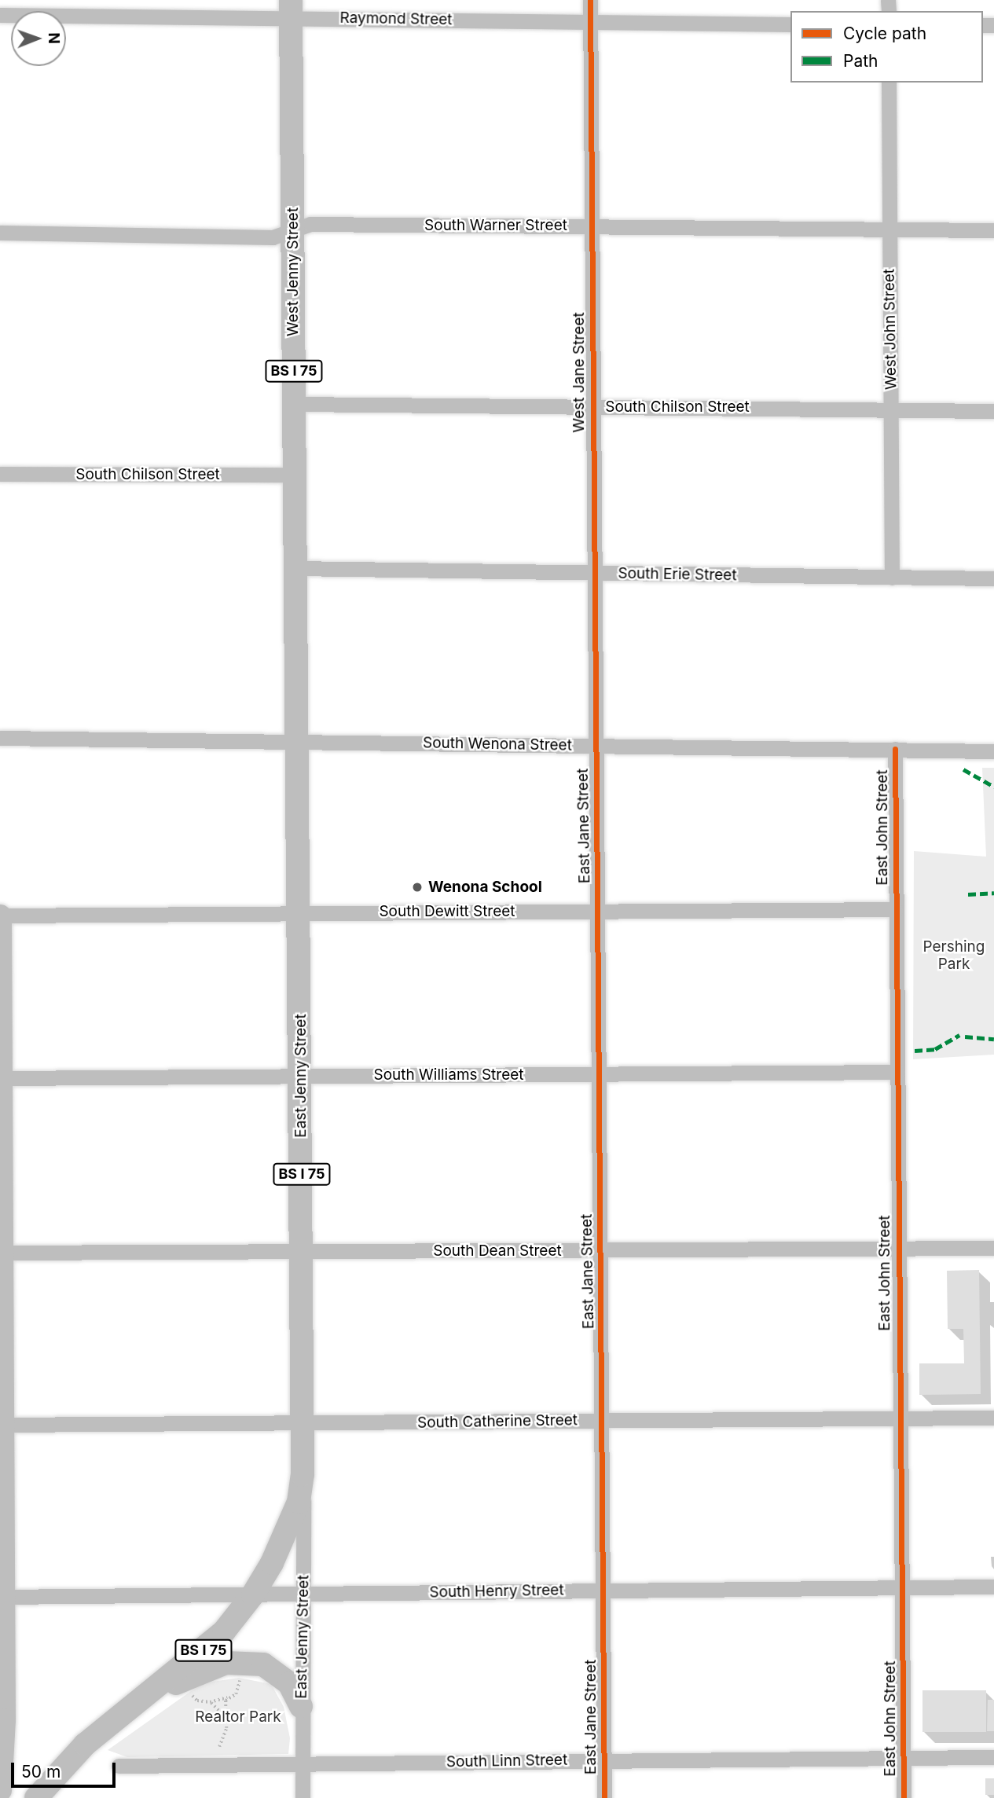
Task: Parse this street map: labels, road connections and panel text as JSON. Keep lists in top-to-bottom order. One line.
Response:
{"streets":{"highway":["West Jenny Street","BS I 75","East Jenny Street"],"street":["Raymond Street","South Warner Street","West John Street","West Jane Street","South Chilson Street","South Erie Street","South Wenona Street","East Jane Street","East John Street","South Dewitt Street","South Williams Street","South Dean Street","South Catherine Street","South Henry Street","South Linn Street"]},"crossings":[["Raymond Street","West Jenny Street"],["Raymond Street","West Jane Street"],["South Warner Street","West Jenny Street"],["South Warner Street","West John Street"],["South Warner Street","West Jane Street"],["West Jenny Street","South Chilson Street"],["West Jenny Street","South Erie Street"],["West Jenny Street","South Wenona Street"],["West Jenny Street","East Jenny Street"],["West John Street","South Chilson Street"],["West John Street","South Erie Street"],["BS I 75","East Jenny Street"],["BS I 75","South Henry Street"],["West Jane Street","South Chilson Street"],["West Jane Street","South Erie Street"],["West Jane Street","South Wenona Street"],["West Jane Street","East Jane Street"],["South Wenona Street","East Jane Street"],["South Wenona Street","East John Street"],["South Wenona Street","East Jenny Street"],["East Jane Street","South Dewitt Street"],["East Jane Street","South Williams Street"],["East Jane Street","South Dean Street"],["East Jane Street","South Catherine Street"],["East Jane Street","South Henry Street"],["East Jane Street","South Linn Street"],["East John Street","South Dewitt Street"],["East John Street","South Williams Street"],["East John Street","South Dean Street"],["East John Street","South Catherine Street"],["East John Street","South Henry Street"],["East John Street","South Linn Street"],["South Dewitt Street","East Jenny Street"],["South Williams Street","East Jenny Street"],["East Jenny Street","South Dean Street"],["East Jenny Street","South Catherine Street"],["East Jenny Street","South Henry Street"],["East Jenny Street","South Linn Street"]],"parks":["Pershing Park","Realtor Park"],"places":["Wenona School"],"legend":["Cycle path","Path"],"scale_bar":"50 m","north":"right"}
